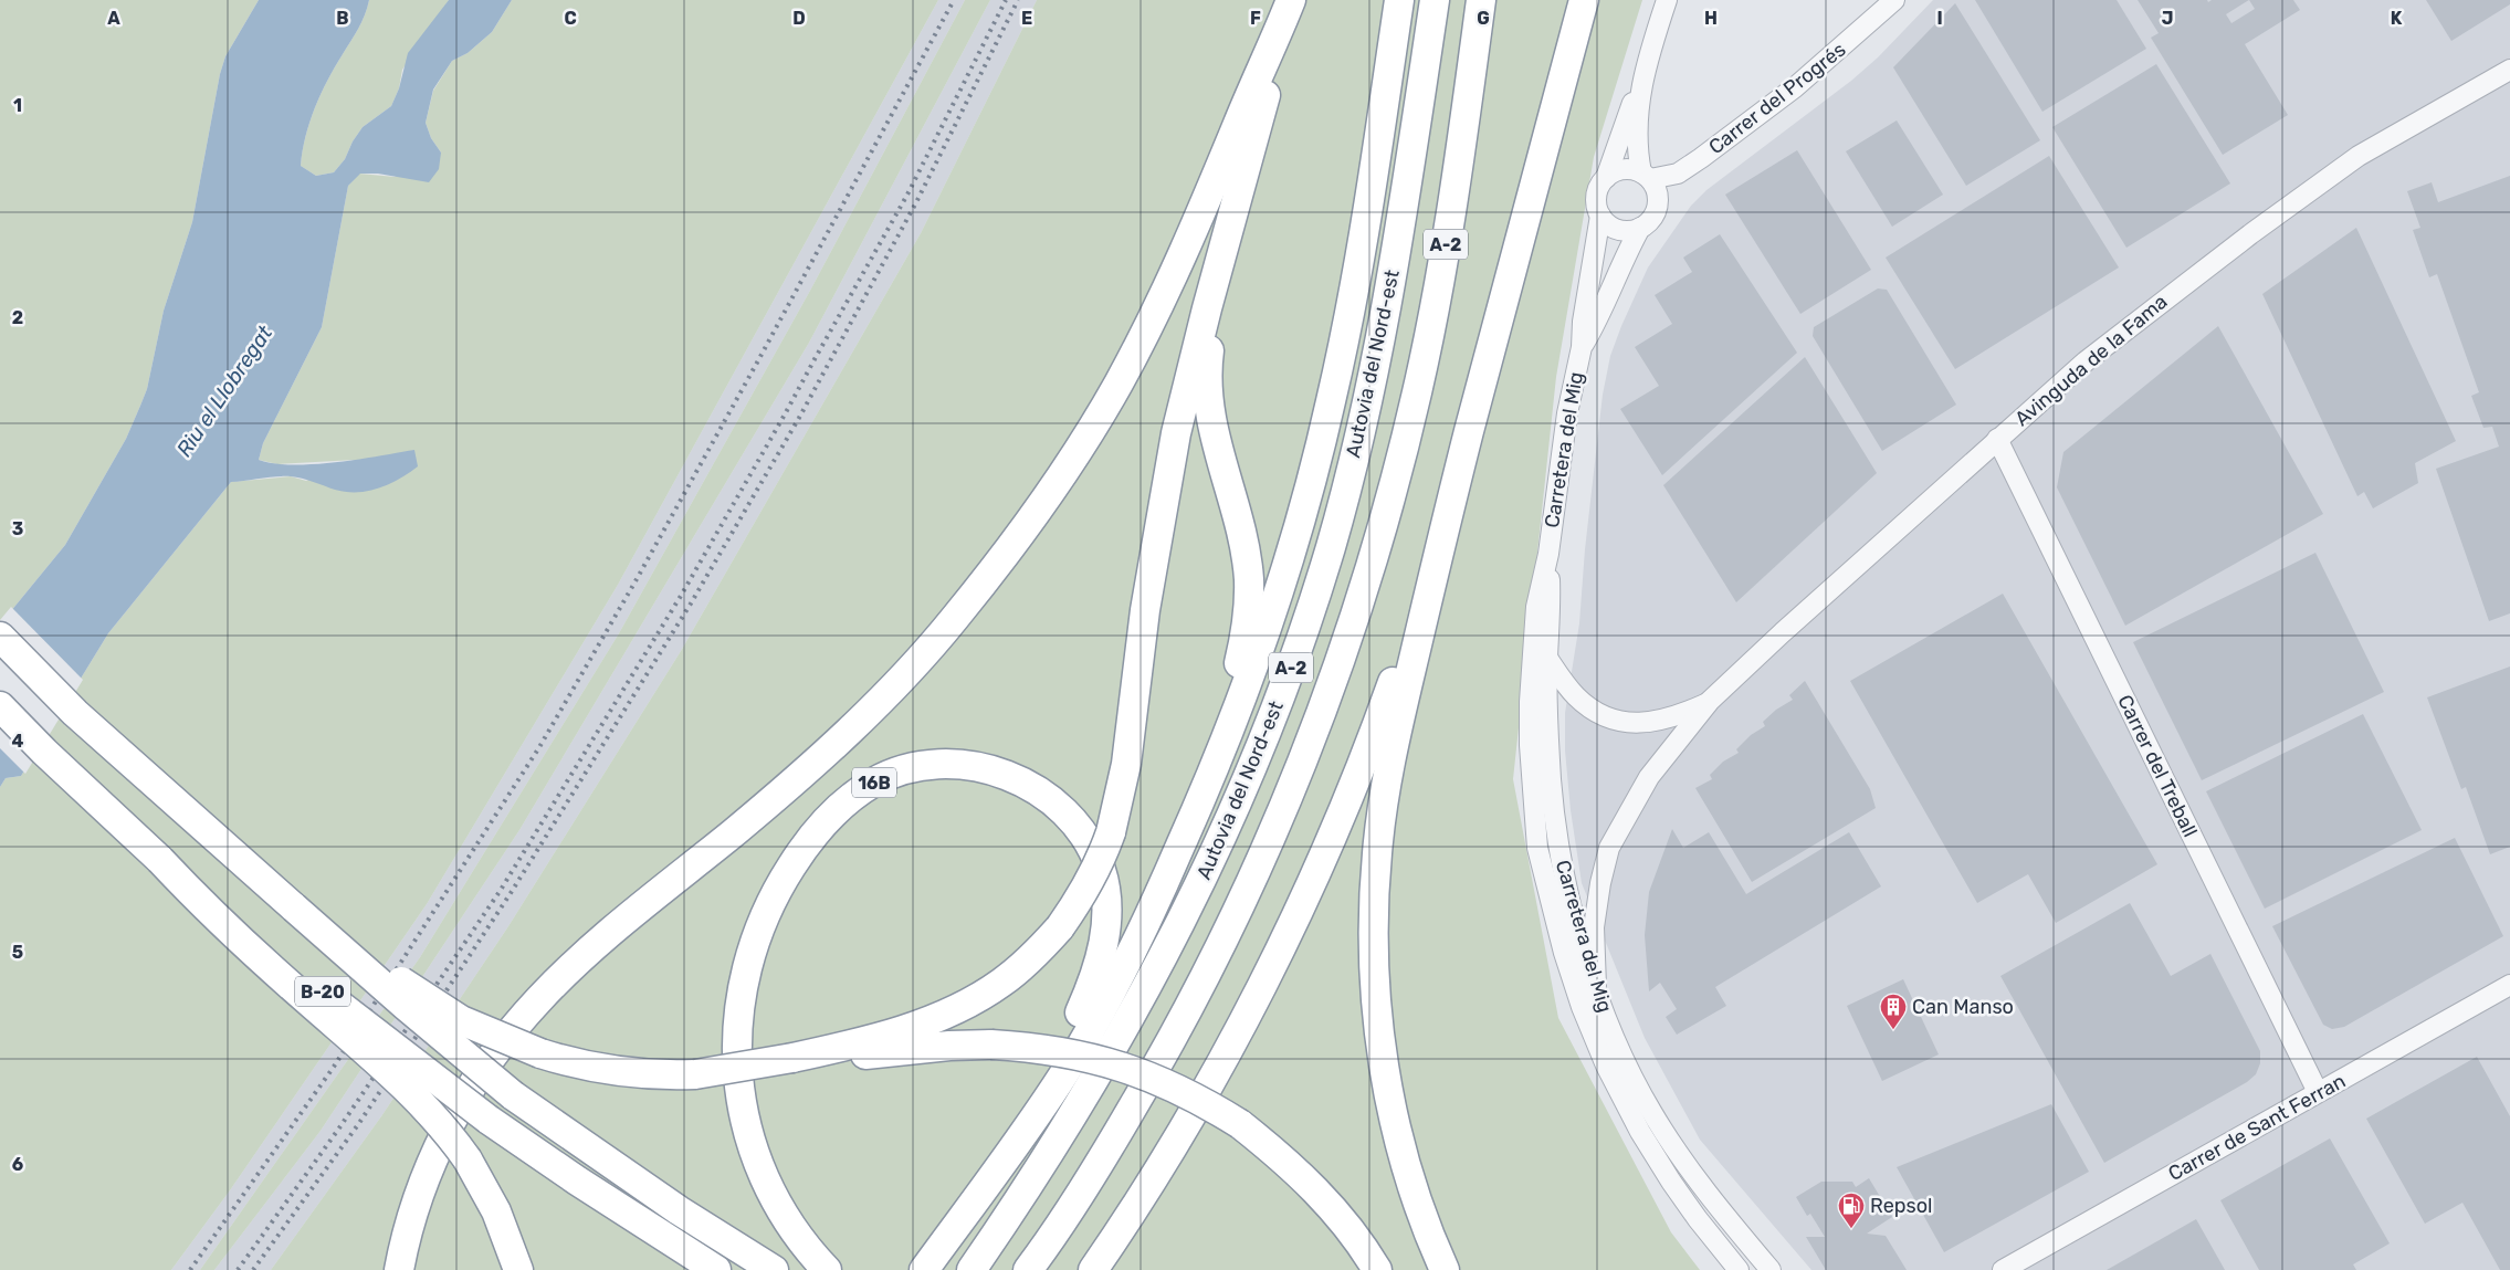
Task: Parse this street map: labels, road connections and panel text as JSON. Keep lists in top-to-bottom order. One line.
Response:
{"streets":{"highway":["A-2","Autovia del Nord-est","16B","B-20"],"street":["Carrer del Progrés","Avinguda de la Fama","Carretera del Mig","Carrer del Treball","Carrer de Sant Ferran"]},"crossings":[["Carrer del Progrés","Carretera del Mig"],["Avinguda de la Fama","Carrer del Treball"],["Carrer del Treball","Carrer de Sant Ferran"]],"water":["Riu el Llobregat"],"places":{"building":["Can Manso"],"fuel station":["Repsol"]},"grid":{"columns":["A","B","C","D","E","F","G","H","I","J","K"],"rows":["1","2","3","4","5","6"]}}
